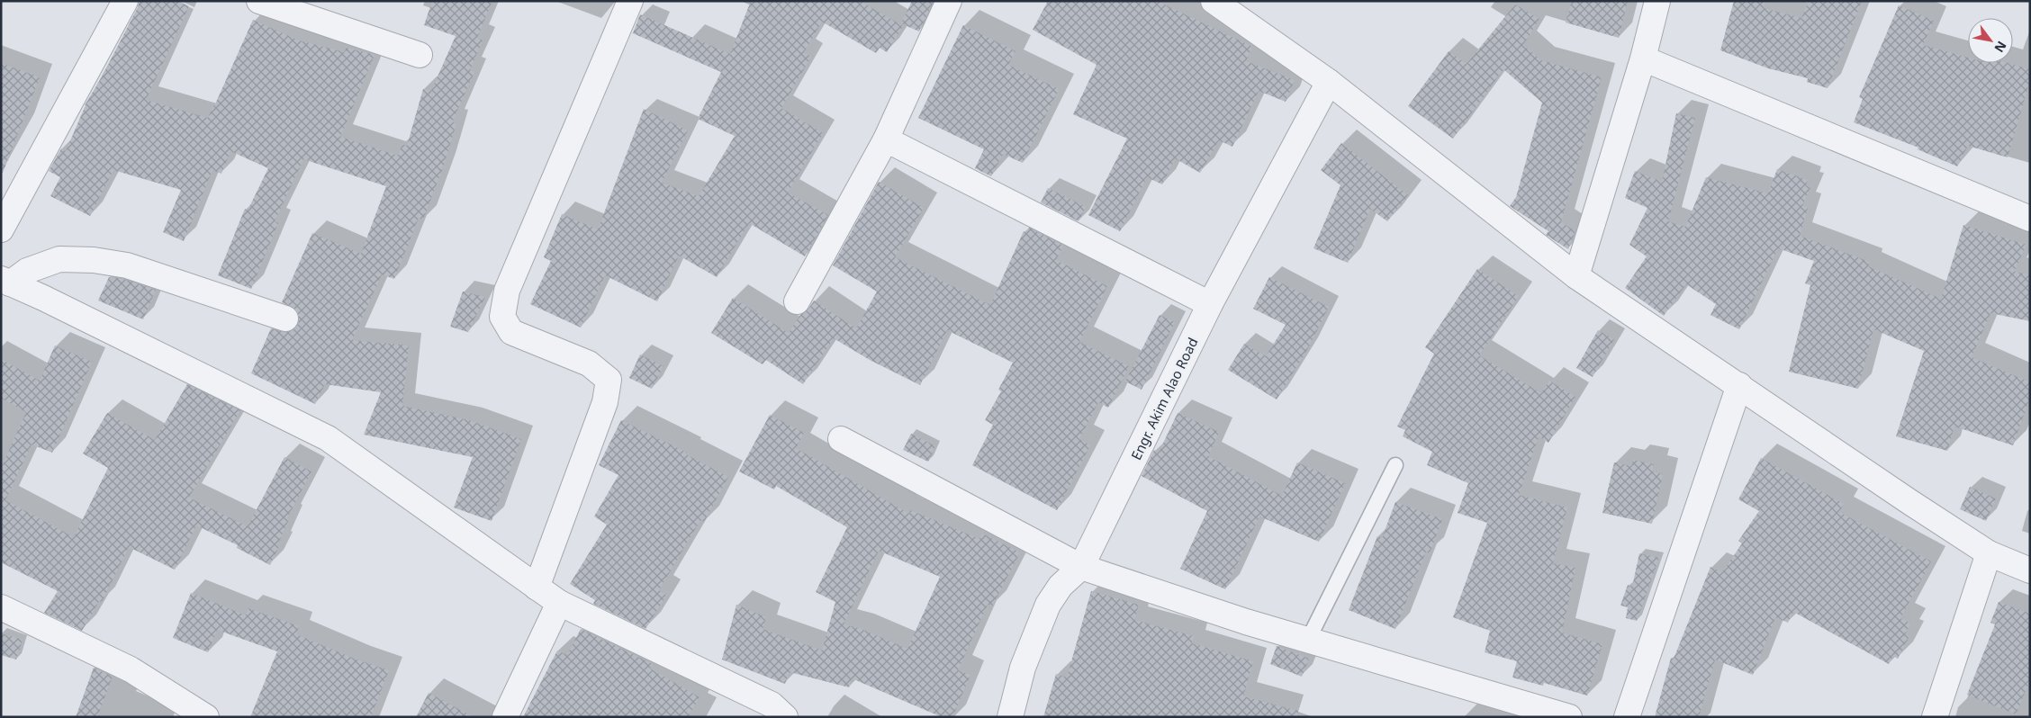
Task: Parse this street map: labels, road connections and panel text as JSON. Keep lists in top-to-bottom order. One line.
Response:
{"streets":{"street":["Engr. Akim Alao Road"]},"north":"bottom right"}
